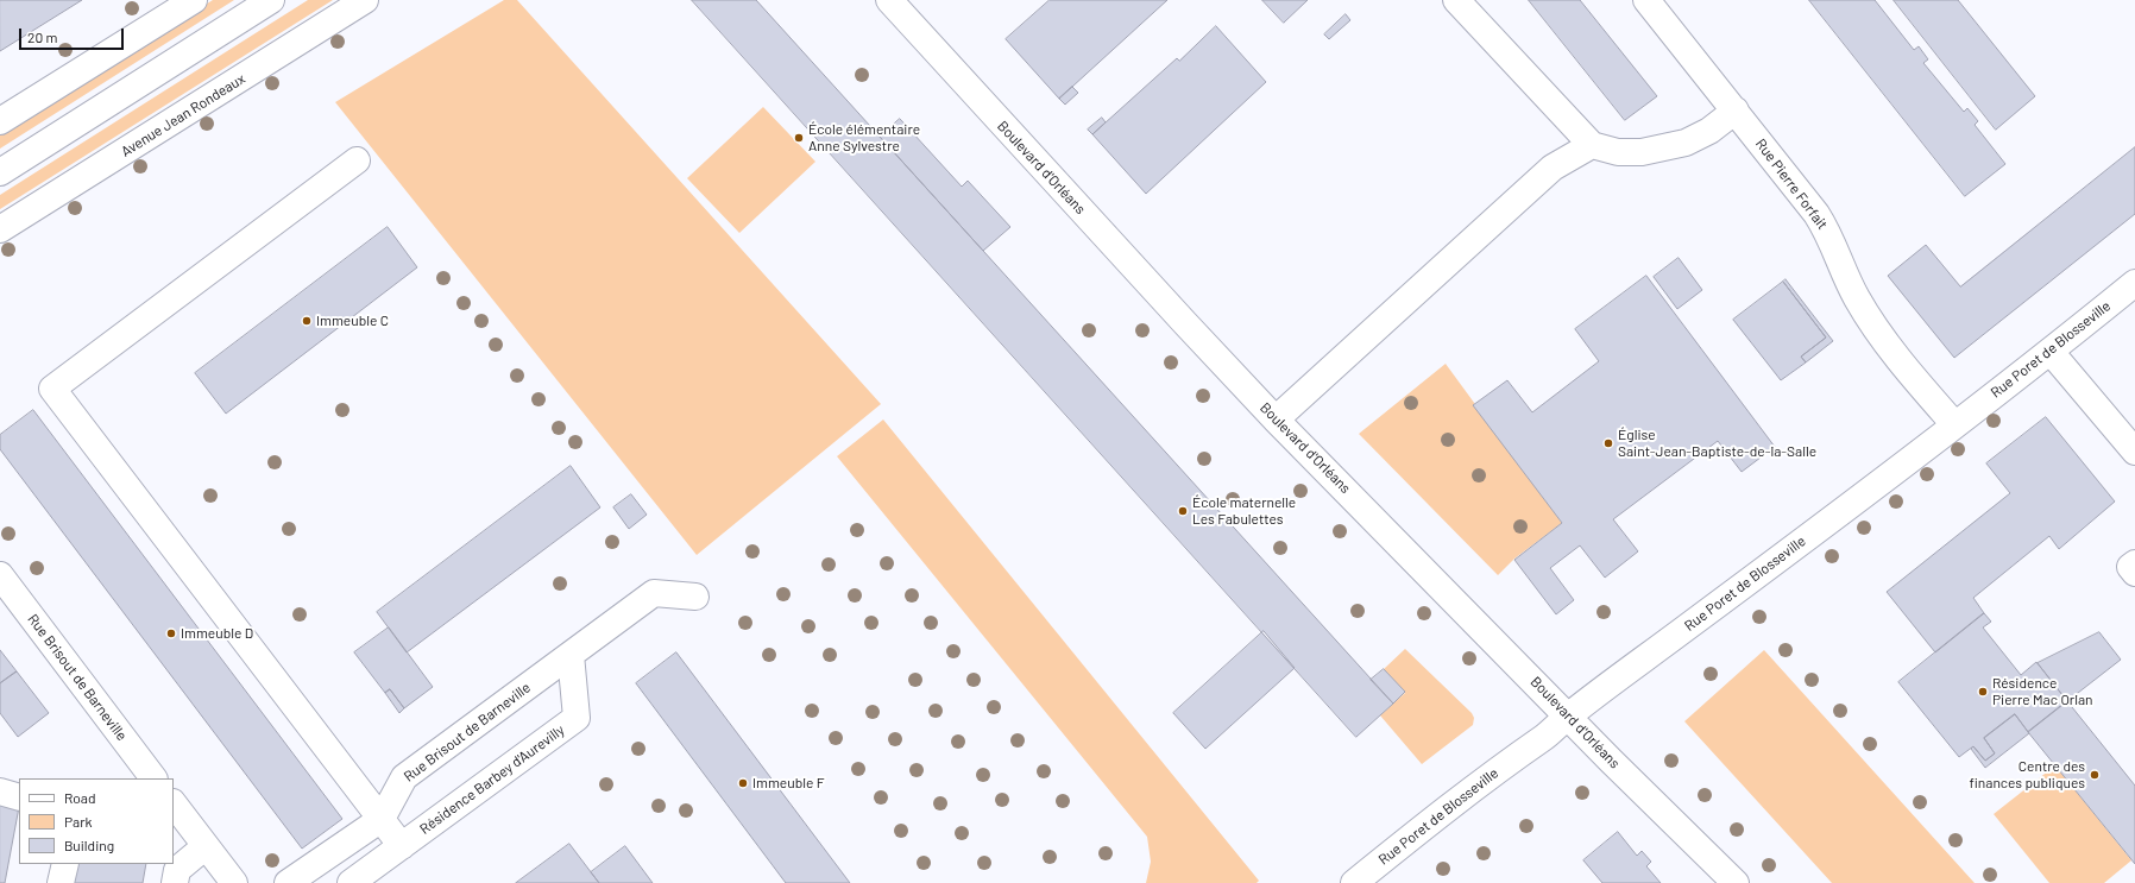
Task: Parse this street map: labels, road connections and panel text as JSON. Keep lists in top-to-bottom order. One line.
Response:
{"streets":{"street":["Avenue Jean Rondeaux","Boulevard d'Orléans","Rue Pierre Forfait","Rue Poret de Blosseville","Rue Brisout de Barneville","Résidence Barbey d'Aurevilly"]},"crossings":[["Boulevard d'Orléans","Rue Poret de Blosseville"],["Rue Pierre Forfait","Rue Poret de Blosseville"],["Rue Brisout de Barneville","Résidence Barbey d'Aurevilly"]],"places":["École élémentaire Anne Sylvestre","Immeuble C","Église Saint-Jean-Baptiste-de-la-Salle","École maternelle Les Fabulettes","Immeuble D","Résidence Pierre Mac Orlan","Centre des finances publiques","Immeuble F"],"legend":["Road","Park","Building"],"scale_bar":"20 m"}
